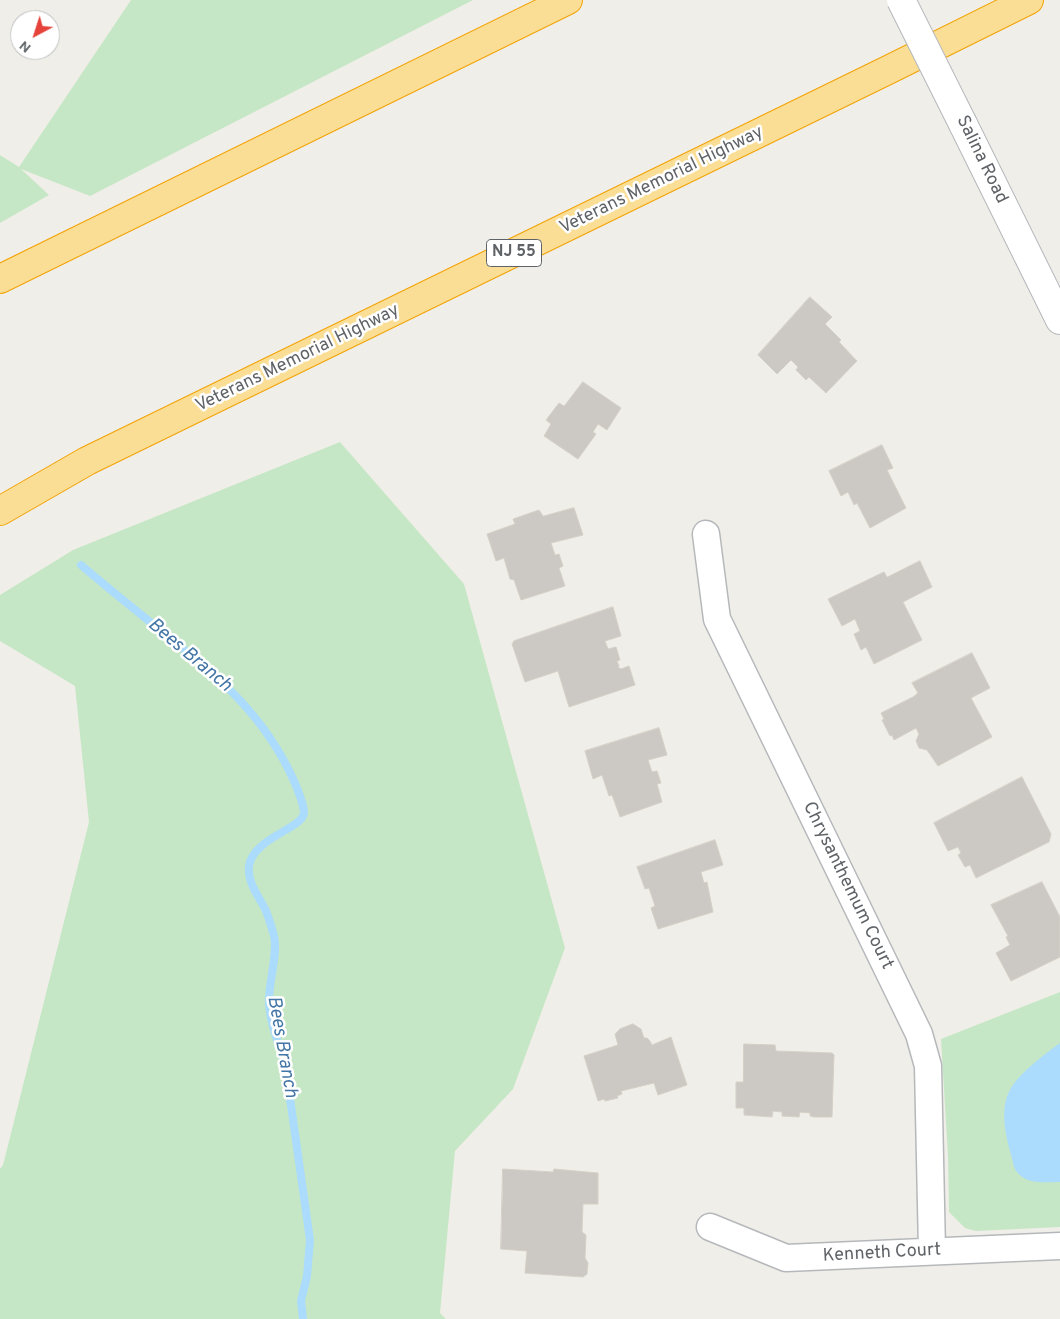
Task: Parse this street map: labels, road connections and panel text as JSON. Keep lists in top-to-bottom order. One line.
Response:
{"streets":{"highway":["Veterans Memorial Highway","NJ 55"],"street":["Salina Road","Chrysanthemum Court","Kenneth Court"]},"crossings":[["Chrysanthemum Court","Kenneth Court"]],"water":["Bees Branch"],"north":"bottom left"}
